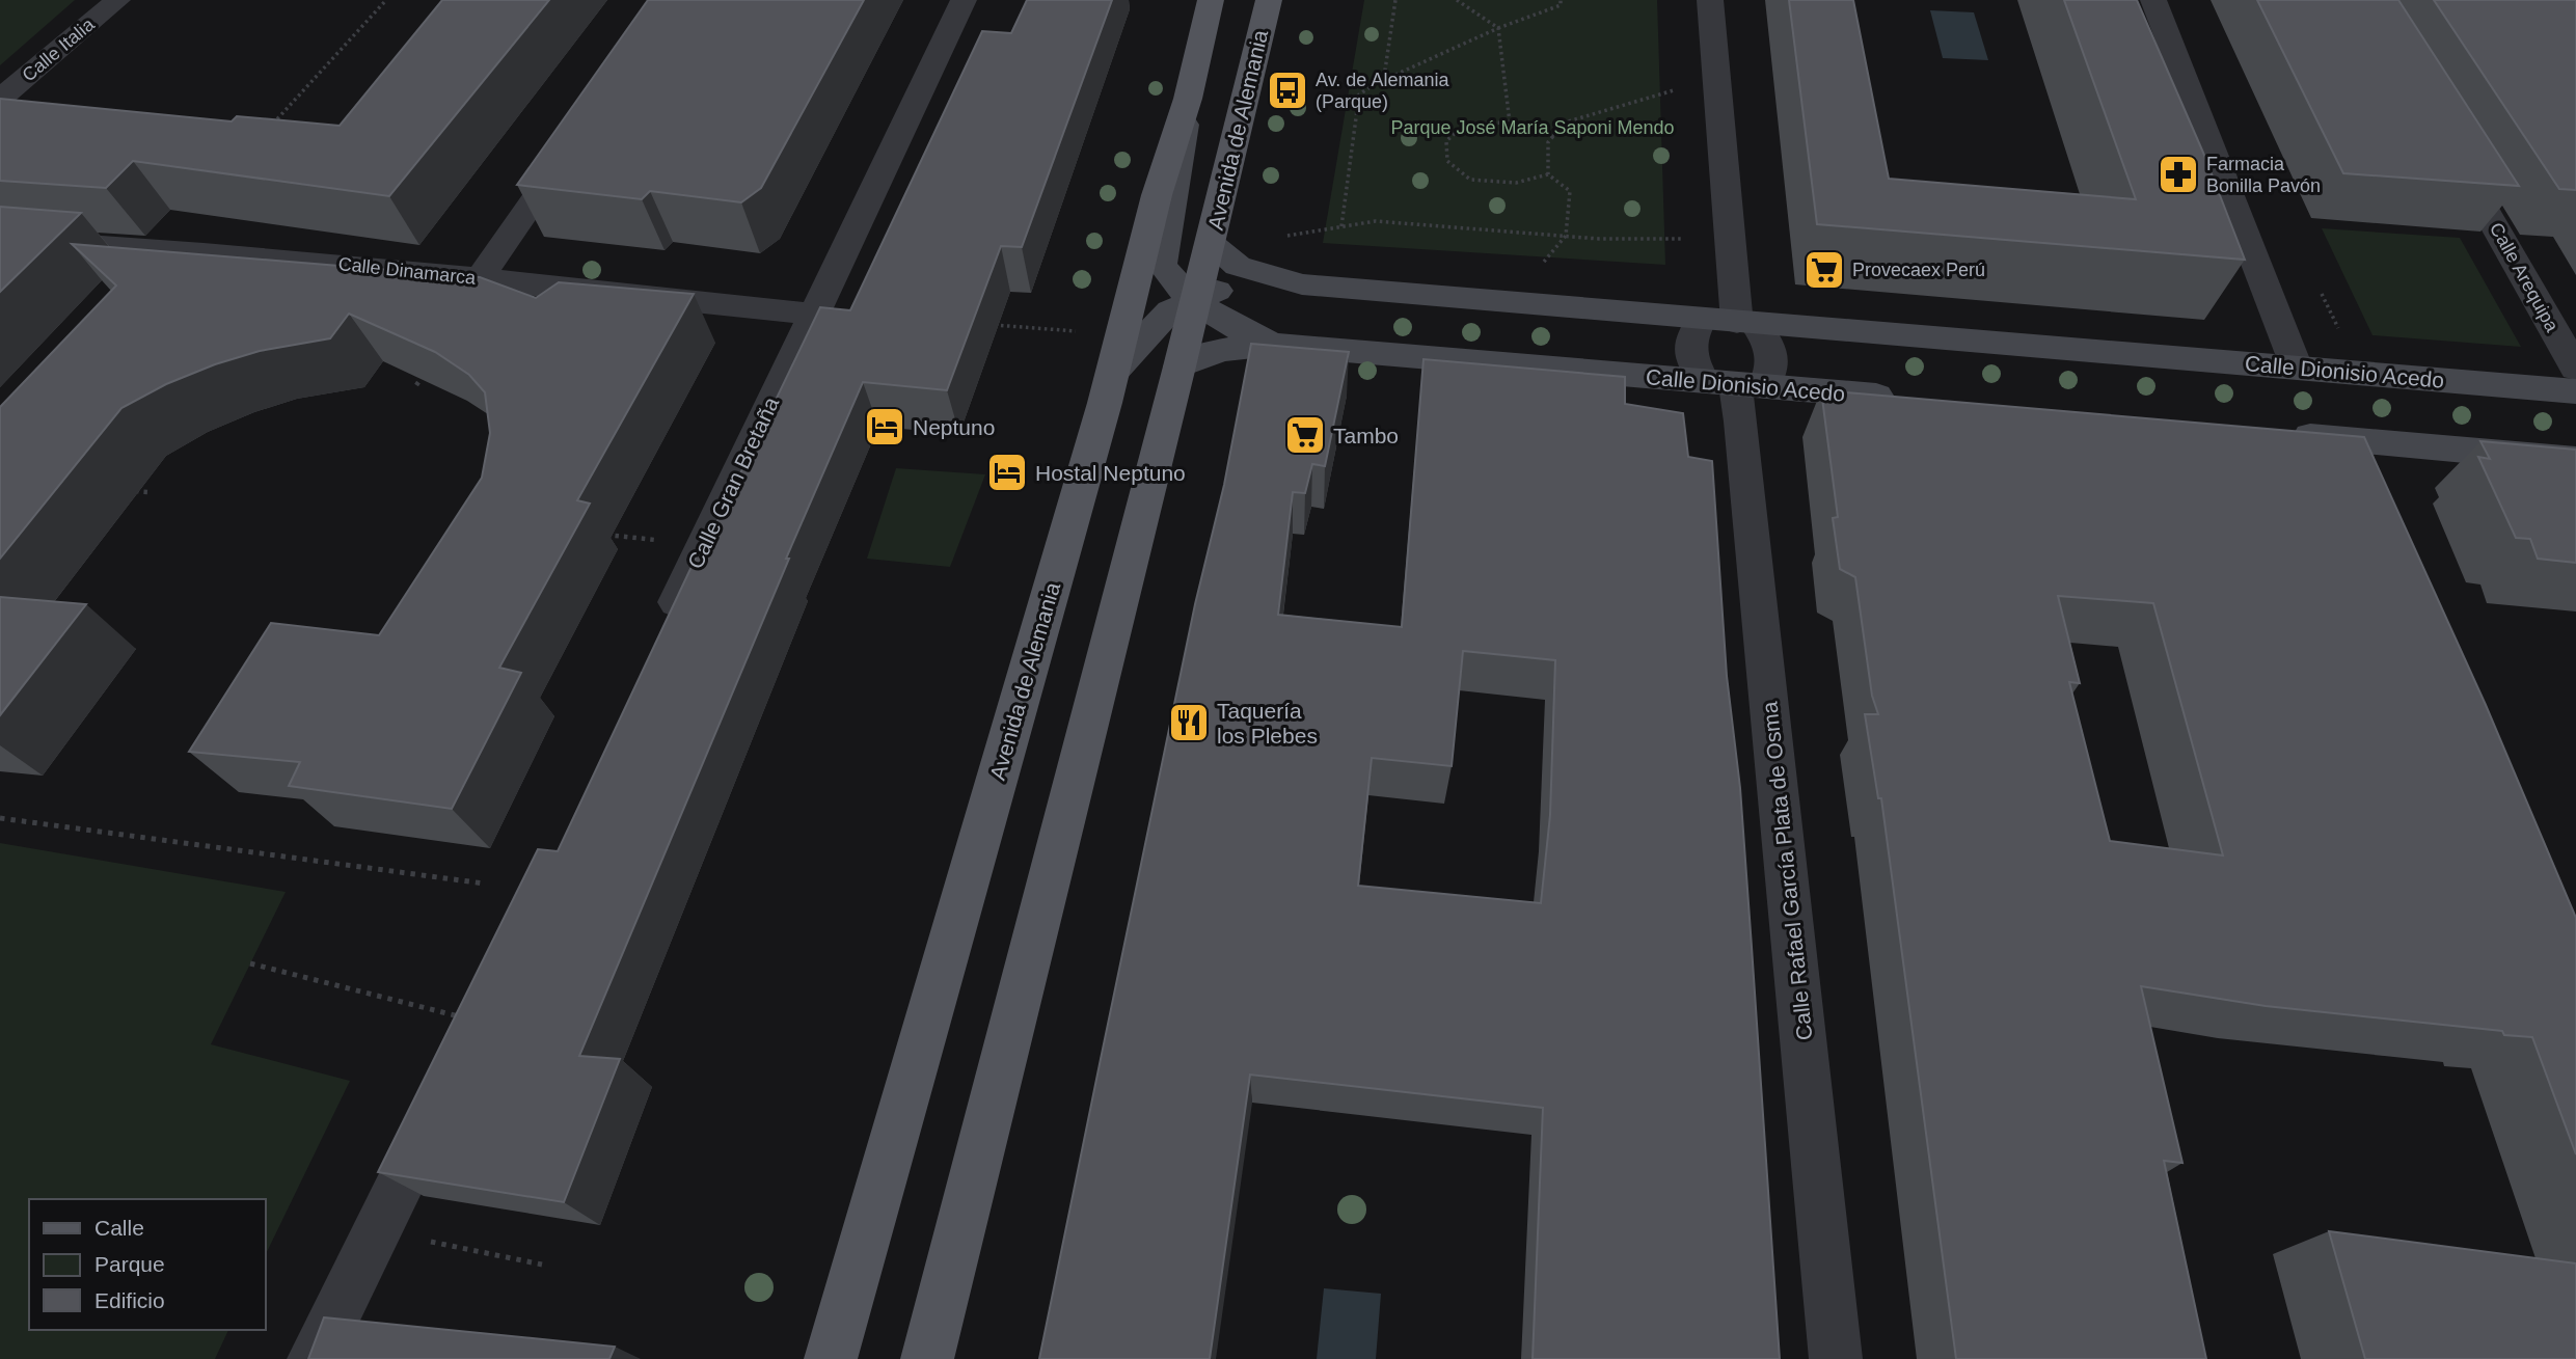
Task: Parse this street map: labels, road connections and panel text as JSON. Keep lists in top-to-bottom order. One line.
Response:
{"streets":{"main road":["Avenida de Alemania","Calle Dionisio Acedo"],"street":["Calle Italia","Calle Dinamarca","Calle Arequipa","Calle Gran Bretaña","Calle Rafael García Plata de Osma"]},"crossings":[["Avenida de Alemania","Calle Dionisio Acedo"],["Calle Dinamarca","Calle Gran Bretaña"],["Calle Dionisio Acedo","Calle Rafael García Plata de Osma"]],"parks":["Parque José María Saponi Mendo"],"places":{"bus stop":["Av. de Alemania (Parque)"],"pharmacy":["Farmacia Bonilla Pavón"],"supermarket":["Provecaex Perú","Tambo"],"hotel":["Neptuno","Hostal Neptuno"],"restaurant":["Taquería los Plebes"]},"legend":["Calle","Parque","Edificio"]}
